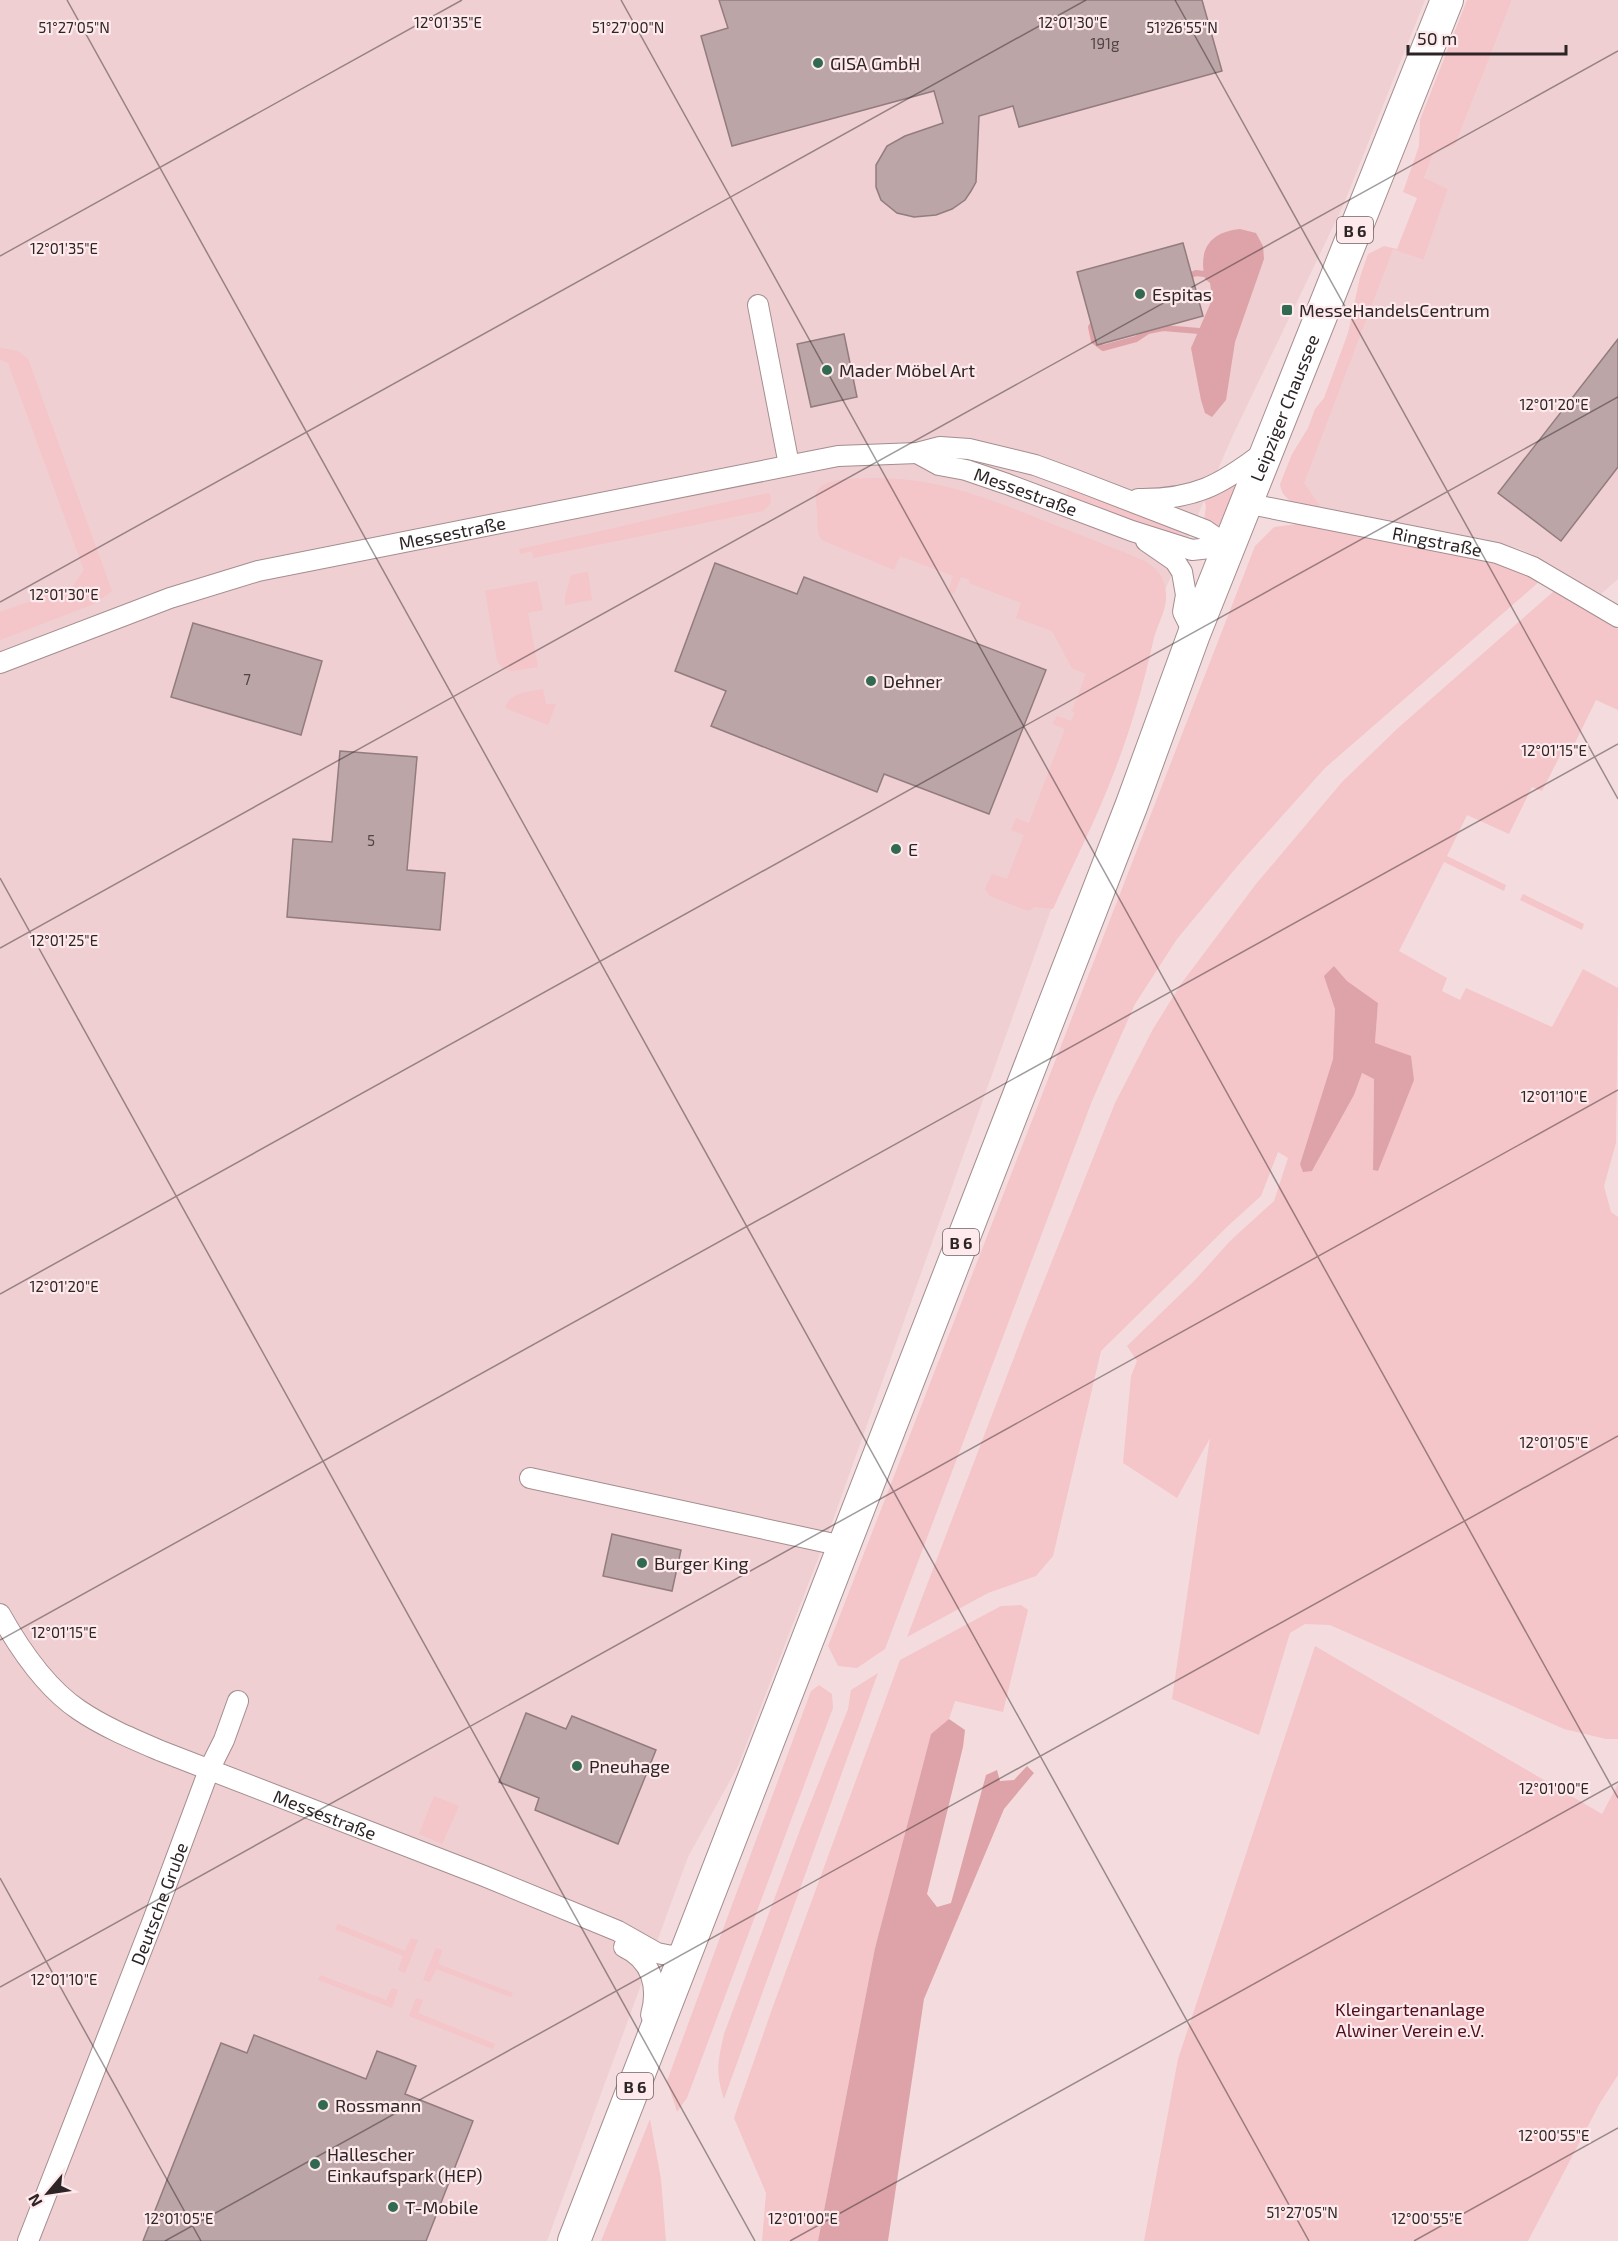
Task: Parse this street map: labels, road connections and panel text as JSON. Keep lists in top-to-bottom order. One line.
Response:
{"streets":{"main road":["B 6","Leipziger Chaussee"],"street":["Messestraße","Ringstraße","Deutsche Grube"]},"crossings":[["B 6","Leipziger Chaussee"],["B 6","Messestraße"],["Leipziger Chaussee","Messestraße"],["Leipziger Chaussee","Ringstraße"],["Messestraße","Deutsche Grube"]],"parks":["Kleingartenanlage Alwiner Verein e.V."],"places":{"other":["GISA GmbH","Espitas","Mader Möbel Art","Dehner","E","Burger King","Pneuhage","Rossmann","Hallescher Einkaufspark (HEP)","T-Mobile"],"transit":["MesseHandelsCentrum"]},"house_numbers":["191g","7","5"],"scale_bar":"50 m","north":"bottom left","coordinates":["12°01'35\"E","12°01'30\"E","51°27'05\"N","51°27'00\"N","51°26'55\"N","12°01'20\"E","12°01'15\"E","12°01'25\"E","12°01'10\"E","12°01'05\"E","12°01'00\"E","12°00'55\"E"]}
